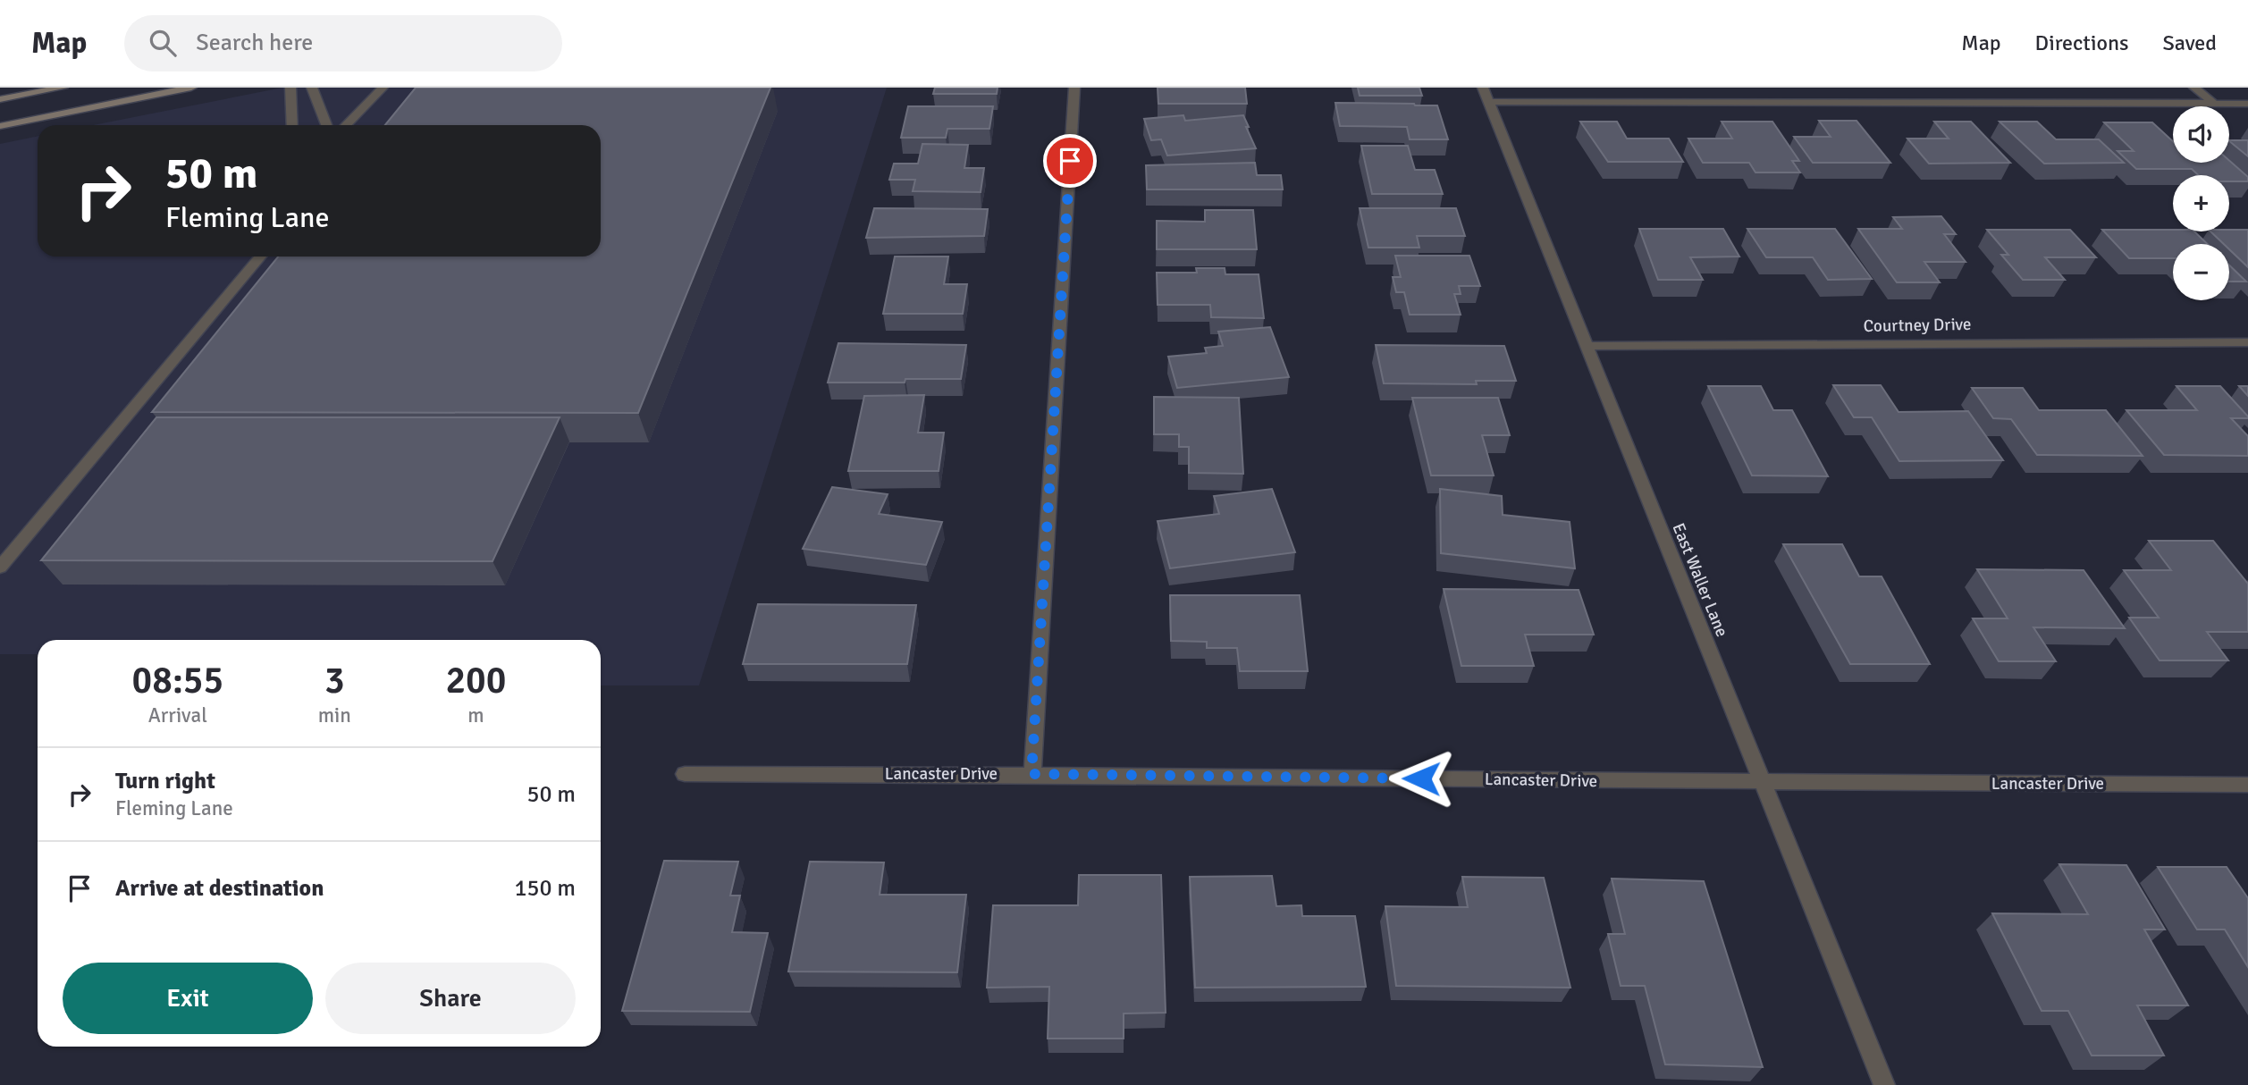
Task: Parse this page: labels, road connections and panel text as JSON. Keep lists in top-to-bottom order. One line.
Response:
{"streets":{"street":["Courtney Drive","East Waller Lane","Lancaster Drive"]},"crossings":[["Courtney Drive","East Waller Lane"],["East Waller Lane","Lancaster Drive"]],"page":{"header":"Map","search":"Search here","nav":["Map","Directions","Saved"],"map_buttons":["+","−"],"turn":["50 m","Fleming Lane"],"eta":["08:55","Arrival","3","min","200","m"],"list":[{"name":"Turn right","note":"Fleming Lane","value":"50 m"},{"name":"Arrive at destination","value":"150 m"}],"buttons":["Exit","Share"]}}
